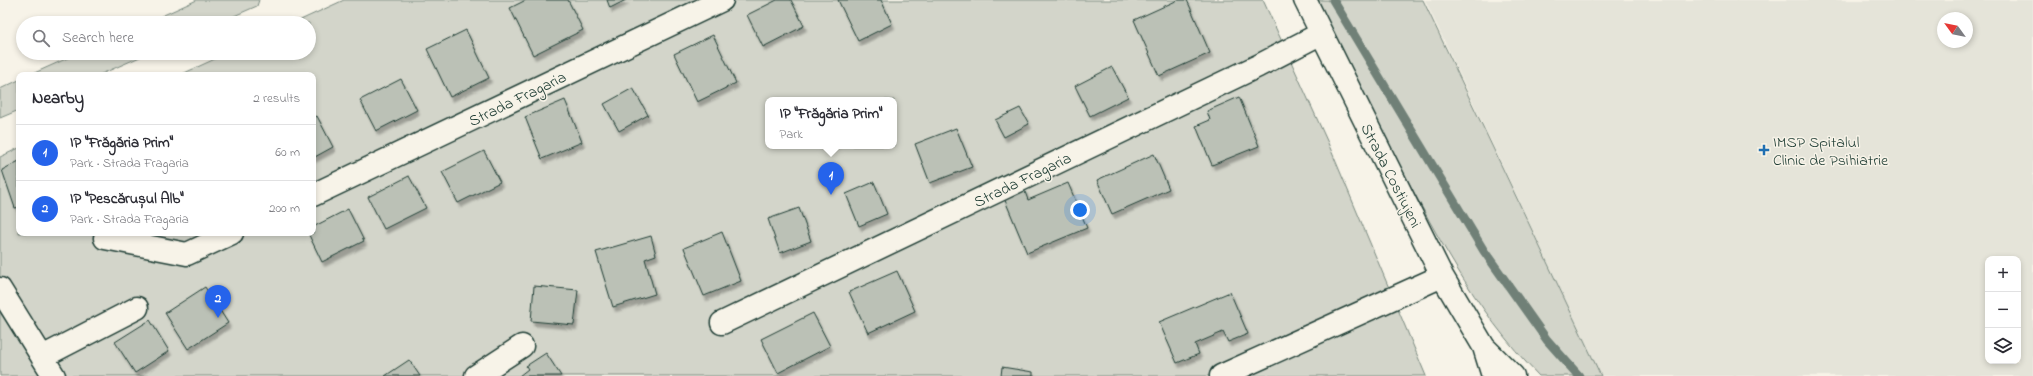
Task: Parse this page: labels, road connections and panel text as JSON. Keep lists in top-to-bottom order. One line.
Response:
{"streets":{"street":["Strada Fragaria","Strada Costiujeni"]},"crossings":[["Strada Fragaria","Strada Costiujeni"]],"places":{"health":["IMSP Spitalul Clinic de Psihiatrie"]},"north":"top left","page":{"search":"Search here","heading":["Nearby","2 results"],"popup":["IP \"Frăgăria Prim\"","Park"],"list":[{"mark":"1","name":"IP \"Frăgăria Prim\"","note":"Park · Strada Fragaria","value":"60 m"},{"mark":"2","name":"IP \"Pescărușul Alb\"","note":"Park · Strada Fragaria","value":"200 m"}],"pins":["1","2"],"map_buttons":["+","−"]}}
